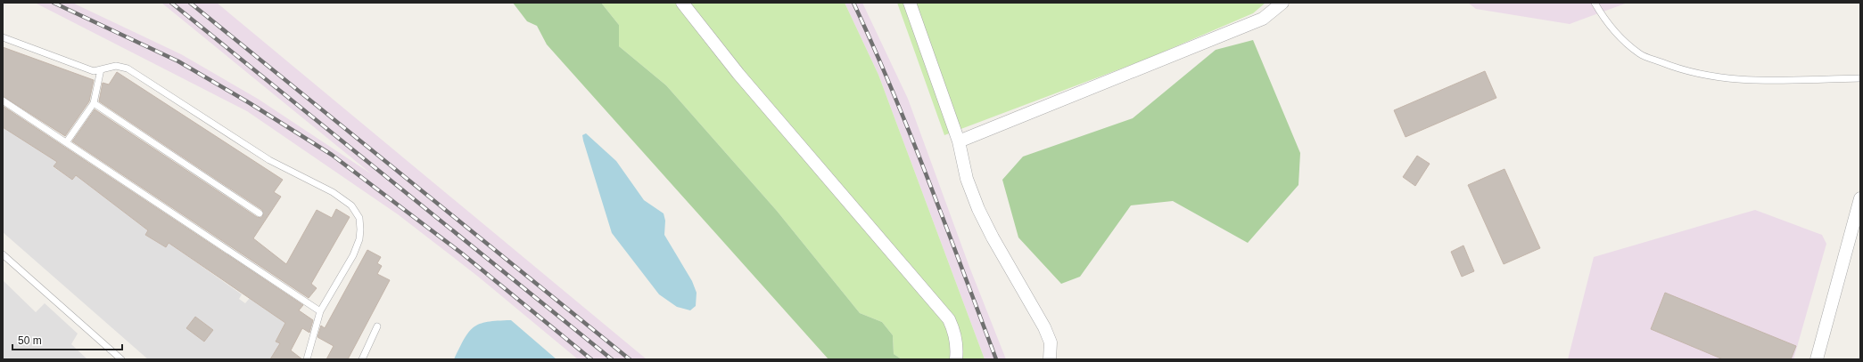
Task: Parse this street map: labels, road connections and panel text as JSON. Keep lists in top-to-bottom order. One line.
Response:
{"scale_bar":"50 m"}
